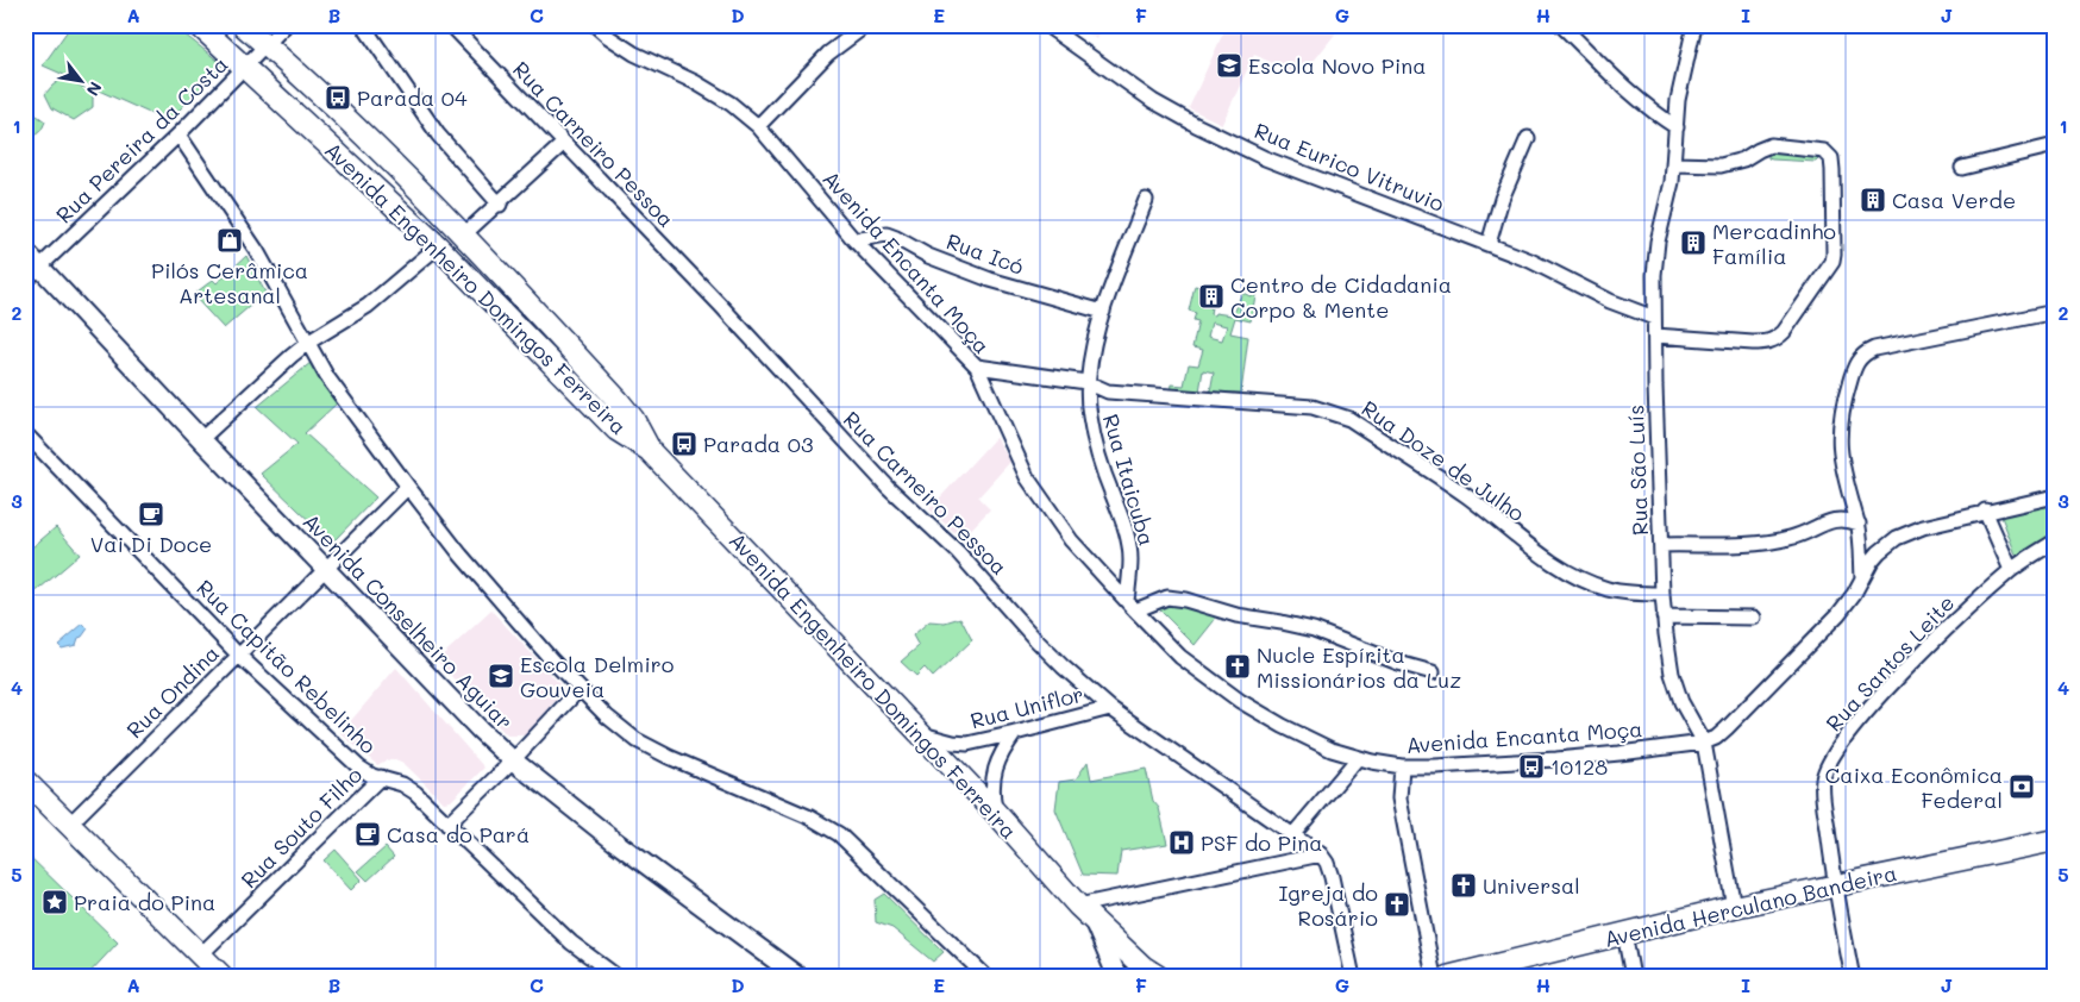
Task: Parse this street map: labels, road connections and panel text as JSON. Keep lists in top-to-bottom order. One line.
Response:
{"streets":{"main road":["Avenida Engenheiro Domingos Ferreira","Avenida Conselheiro Aguiar","Avenida Herculano Bandeira"],"street":["Rua Pereira da Costa","Rua Carneiro Pessoa","Rua Eurico Vitruvio","Rua Icó","Avenida Encanta Moça","Rua Doze de Julho","Rua São Luís","Rua Itaicuba","Rua Santos Leite","Rua Capitão Rebelinho","Rua Ondina","Rua Uniflor","Rua Souto Filho"]},"crossings":[["Rua Pereira da Costa","Avenida Engenheiro Domingos Ferreira"],["Rua Pereira da Costa","Avenida Conselheiro Aguiar"],["Rua Carneiro Pessoa","Rua Uniflor"],["Rua Eurico Vitruvio","Rua São Luís"],["Rua Icó","Avenida Encanta Moça"],["Rua Icó","Rua Itaicuba"],["Avenida Encanta Moça","Rua Doze de Julho"],["Avenida Encanta Moça","Rua São Luís"],["Avenida Encanta Moça","Rua Itaicuba"],["Avenida Engenheiro Domingos Ferreira","Rua Uniflor"],["Rua Doze de Julho","Rua São Luís"],["Rua Doze de Julho","Rua Itaicuba"],["Rua São Luís","Avenida Herculano Bandeira"],["Avenida Conselheiro Aguiar","Rua Ondina"],["Rua Santos Leite","Avenida Herculano Bandeira"],["Rua Capitão Rebelinho","Rua Ondina"],["Rua Capitão Rebelinho","Rua Souto Filho"]],"places":{"school or university":["Escola Novo Pina","Escola Delmiro Gouveia"],"bus stop":["Parada 04","Parada 03","10128"],"building":["Casa Verde","Mercadinho Família","Centro de Cidadania Corpo & Mente"],"shop":["Pilós Cerâmica Artesanal"],"cafe":["Vai Di Doce","Casa do Pará"],"church":["Nucle Espírita Missionários da Luz","Universal","Igreja do Rosário"],"bank":["Caixa Econômica Federal"],"hospital":["PSF do Pina"],"place":["Praia do Pina"]},"north":"bottom right","grid":{"columns":["A","B","C","D","E","F","G","H","I","J"],"rows":["1","2","3","4","5"]}}
